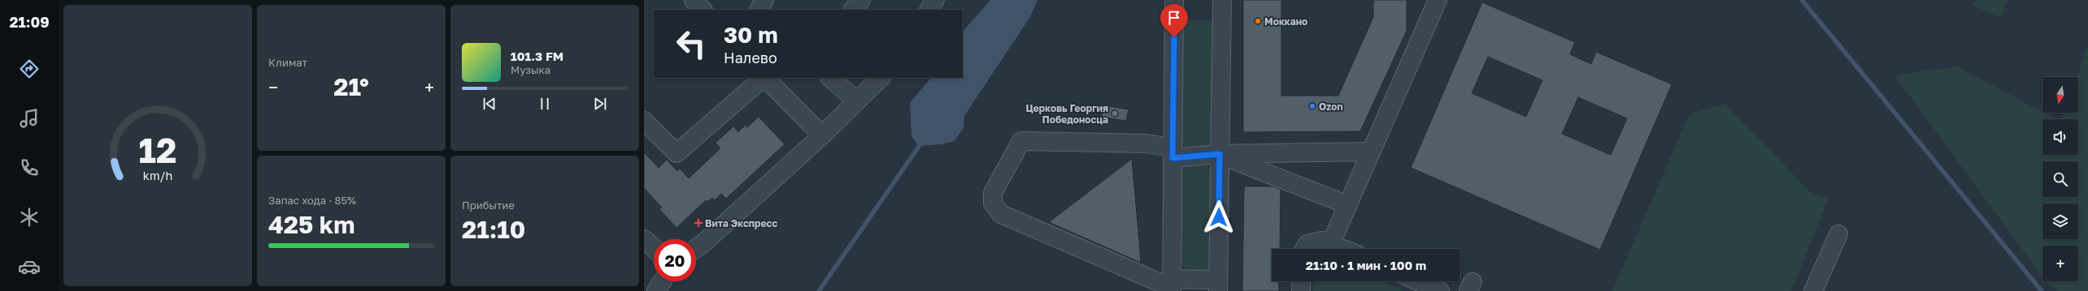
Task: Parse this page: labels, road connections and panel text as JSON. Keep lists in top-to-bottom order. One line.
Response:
{"places":{"other":["Моккано","Ozon","Церковь Георгия Победоносца"],"health":["Вита Экспресс"]},"north":"bottom","page":{"tabs":"21:09","tile":["Климат",["Запас хода · 85%","425 km"],["Прибытие","21:10"]],"turn":["30 m","Налево"],"song":["101.3 FM","Музыка"],"heat":["−","21°","+"],"map_buttons":"+","limit":"20","trip":"21:10 · 1 мин · 100 m","gauge":["12","km/h"]}}
